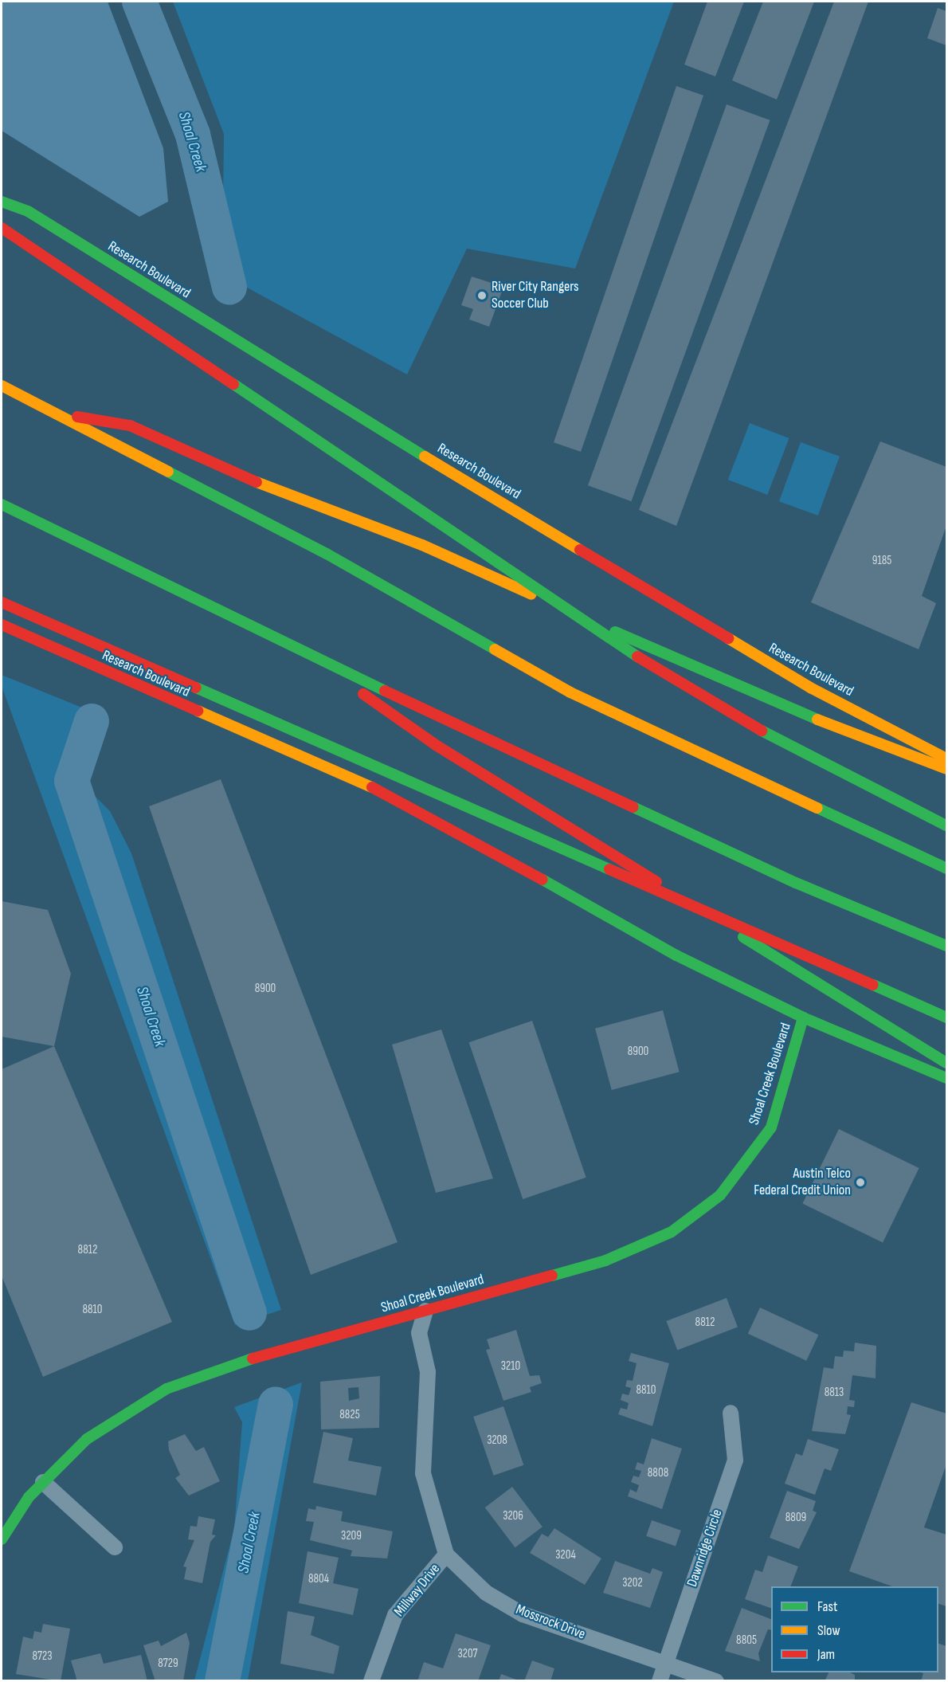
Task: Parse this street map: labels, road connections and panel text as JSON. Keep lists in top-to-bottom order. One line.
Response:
{"streets":{"main road":["Research Boulevard","Shoal Creek Boulevard"],"street":["Dawnridge Circle","Millway Drive","Mossrock Drive"]},"crossings":[["Research Boulevard","Shoal Creek Boulevard"],["Dawnridge Circle","Mossrock Drive"],["Millway Drive","Mossrock Drive"]],"water":["Shoal Creek"],"places":["River City Rangers Soccer Club","Austin Telco Federal Credit Union"],"house_numbers":["9185","8900","8900","8812","8810","8812","3210","8810","8813","8825","3208","8808","3206","8809","3209","3204","8804","3202","8805","3207","8723","8729"],"legend":["Fast","Slow","Jam"]}
